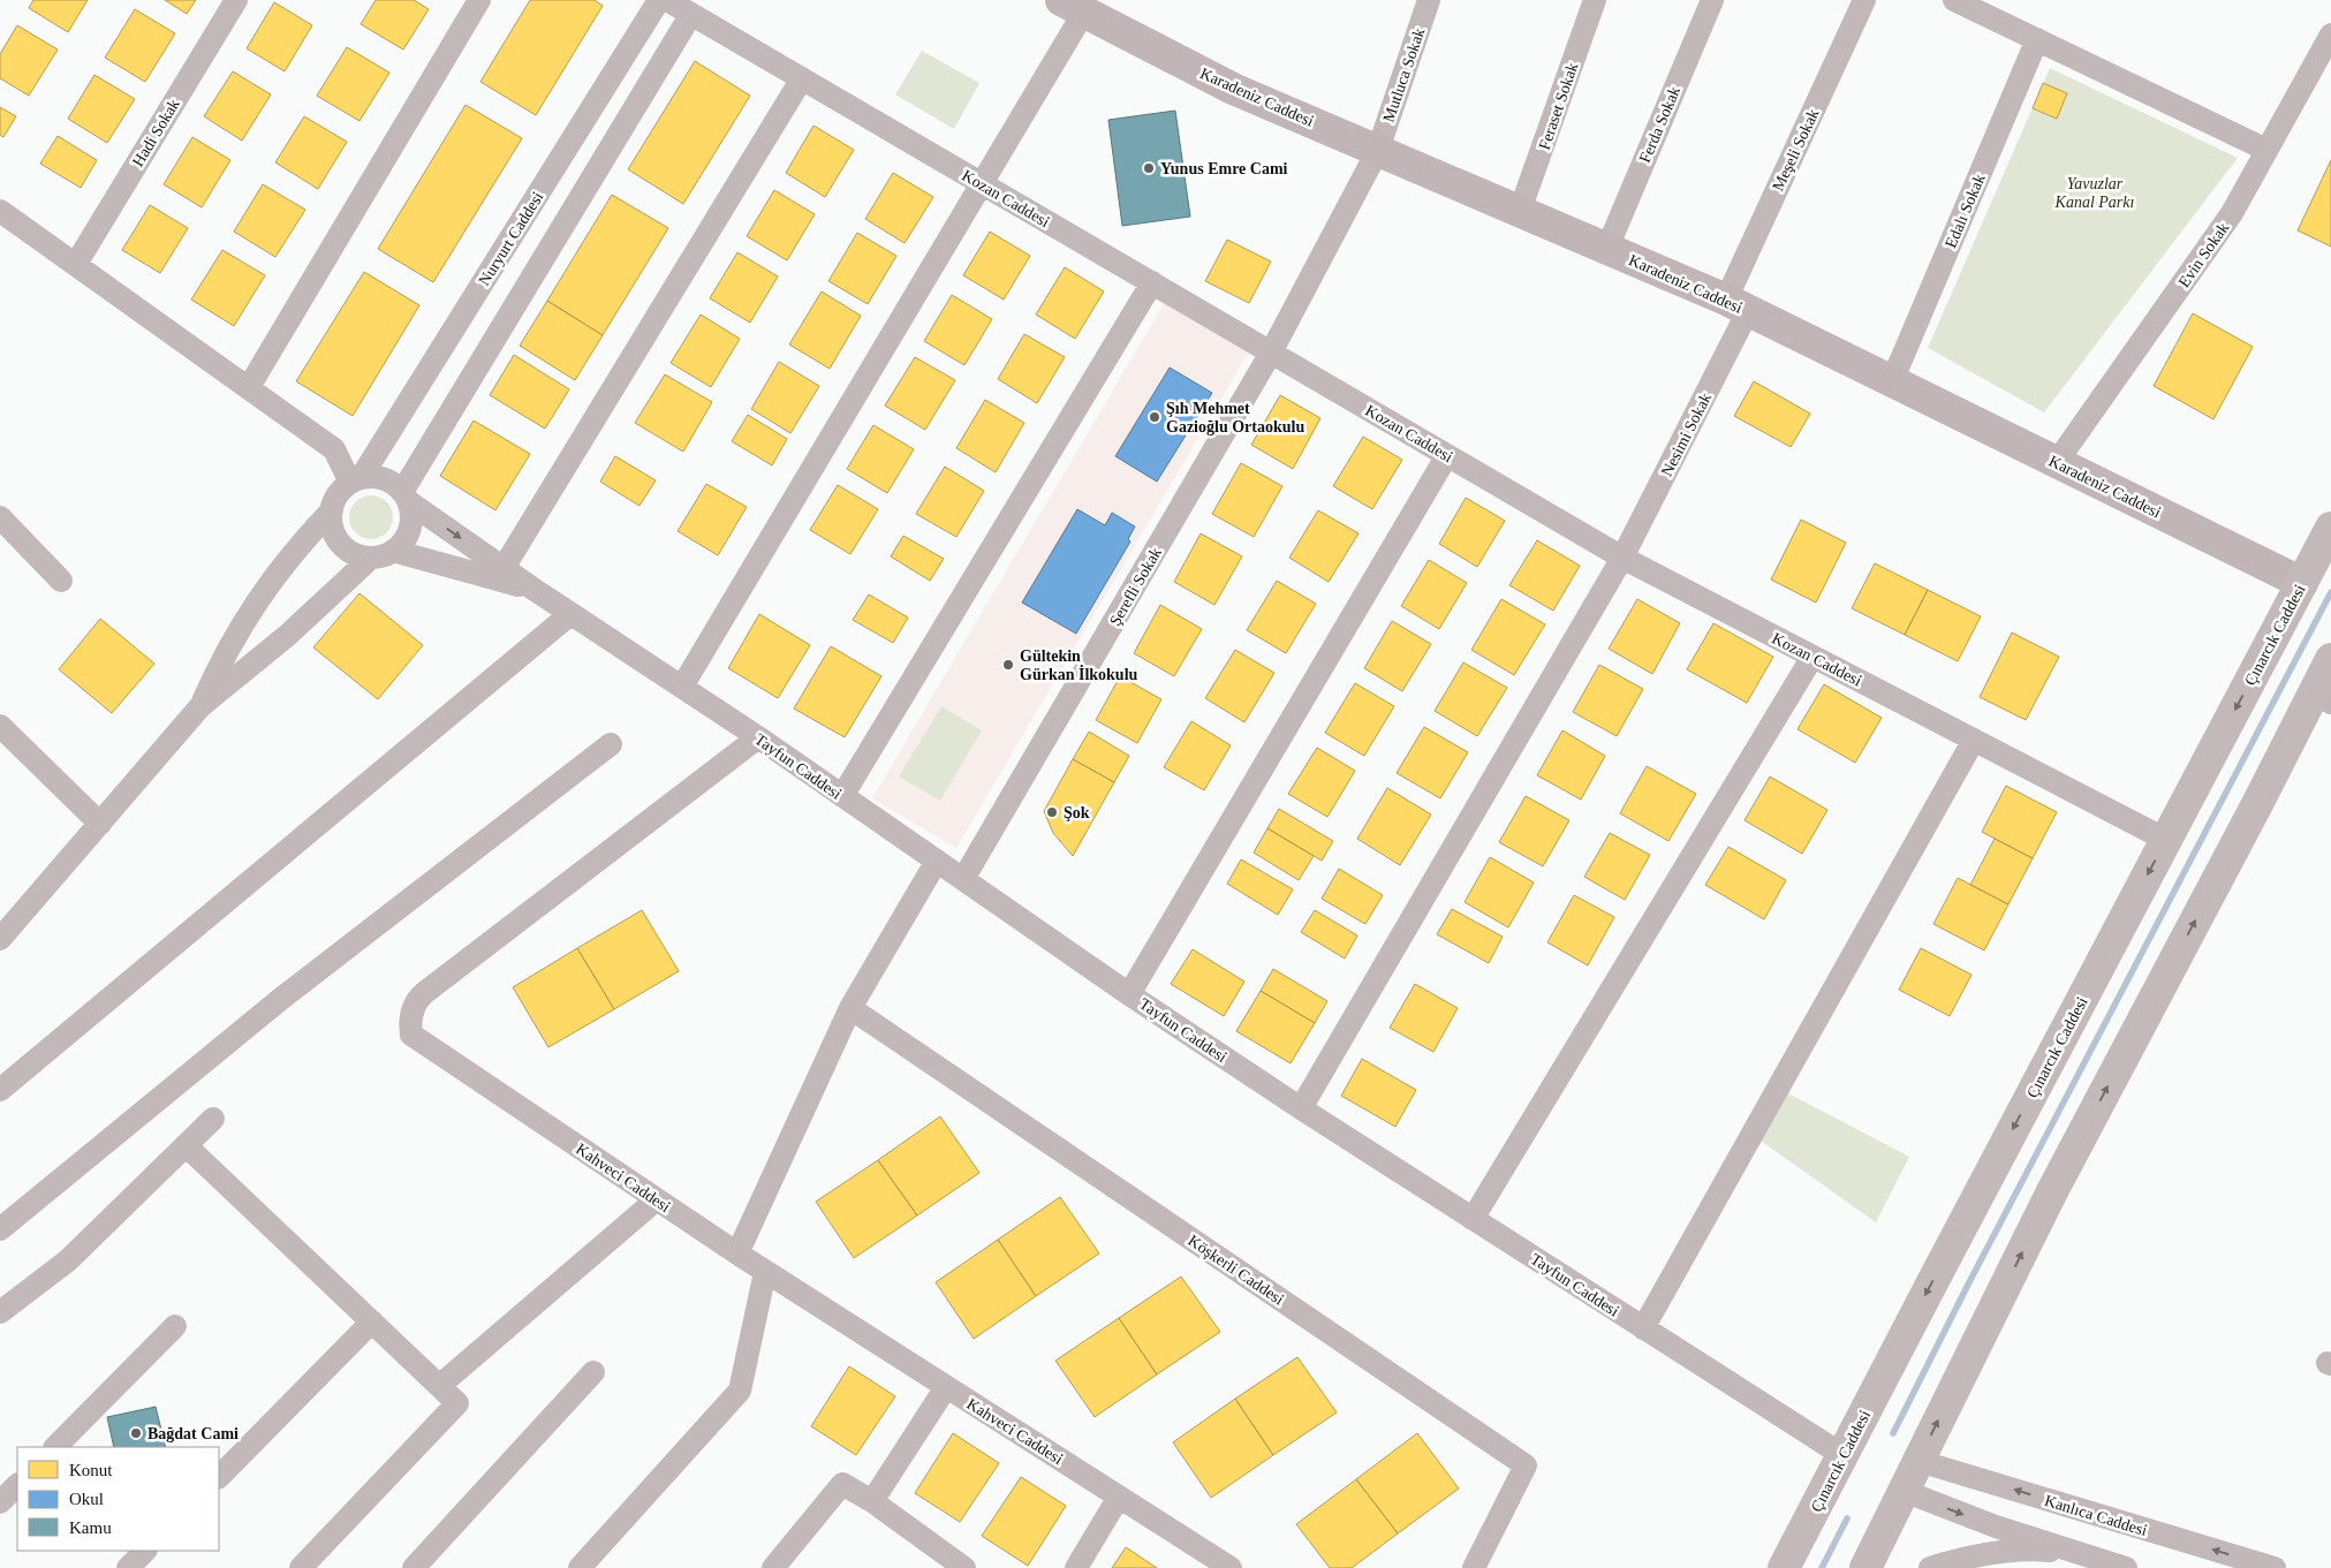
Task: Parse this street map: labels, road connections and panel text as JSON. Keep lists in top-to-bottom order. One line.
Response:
{"streets":{"main road":["Çınarcık Caddesi"],"street":["Mutluca Sokak","Karadeniz Caddesi","Feraset Sokak","Ferda Sokak","Hadi Sokak","Meşeli Sokak","Kozan Caddesi","Edalı Sokak","Nuryurt Caddesi","Evin Sokak","Nesimi Sokak","Şerefli Sokak","Tayfun Caddesi","Kahveci Caddesi","Köşkerli Caddesi","Kanlıca Caddesi"]},"crossings":[["Mutluca Sokak","Karadeniz Caddesi"],["Mutluca Sokak","Kozan Caddesi"],["Mutluca Sokak","Şerefli Sokak"],["Karadeniz Caddesi","Feraset Sokak"],["Karadeniz Caddesi","Ferda Sokak"],["Karadeniz Caddesi","Meşeli Sokak"],["Karadeniz Caddesi","Edalı Sokak"],["Karadeniz Caddesi","Evin Sokak"],["Karadeniz Caddesi","Nesimi Sokak"],["Karadeniz Caddesi","Çınarcık Caddesi"],["Meşeli Sokak","Nesimi Sokak"],["Kozan Caddesi","Nesimi Sokak"],["Kozan Caddesi","Şerefli Sokak"],["Kozan Caddesi","Çınarcık Caddesi"],["Nuryurt Caddesi","Tayfun Caddesi"],["Nesimi Sokak","Tayfun Caddesi"],["Şerefli Sokak","Tayfun Caddesi"],["Çınarcık Caddesi","Tayfun Caddesi"],["Tayfun Caddesi","Kahveci Caddesi"]],"parks":["Yavuzlar Kanal Parkı"],"places":["Yunus Emre Cami","Şıh Mehmet Gazioğlu Ortaokulu","Gültekin Gürkan İlkokulu","Şok","Bağdat Cami"],"legend":["Konut","Okul","Kamu"]}
